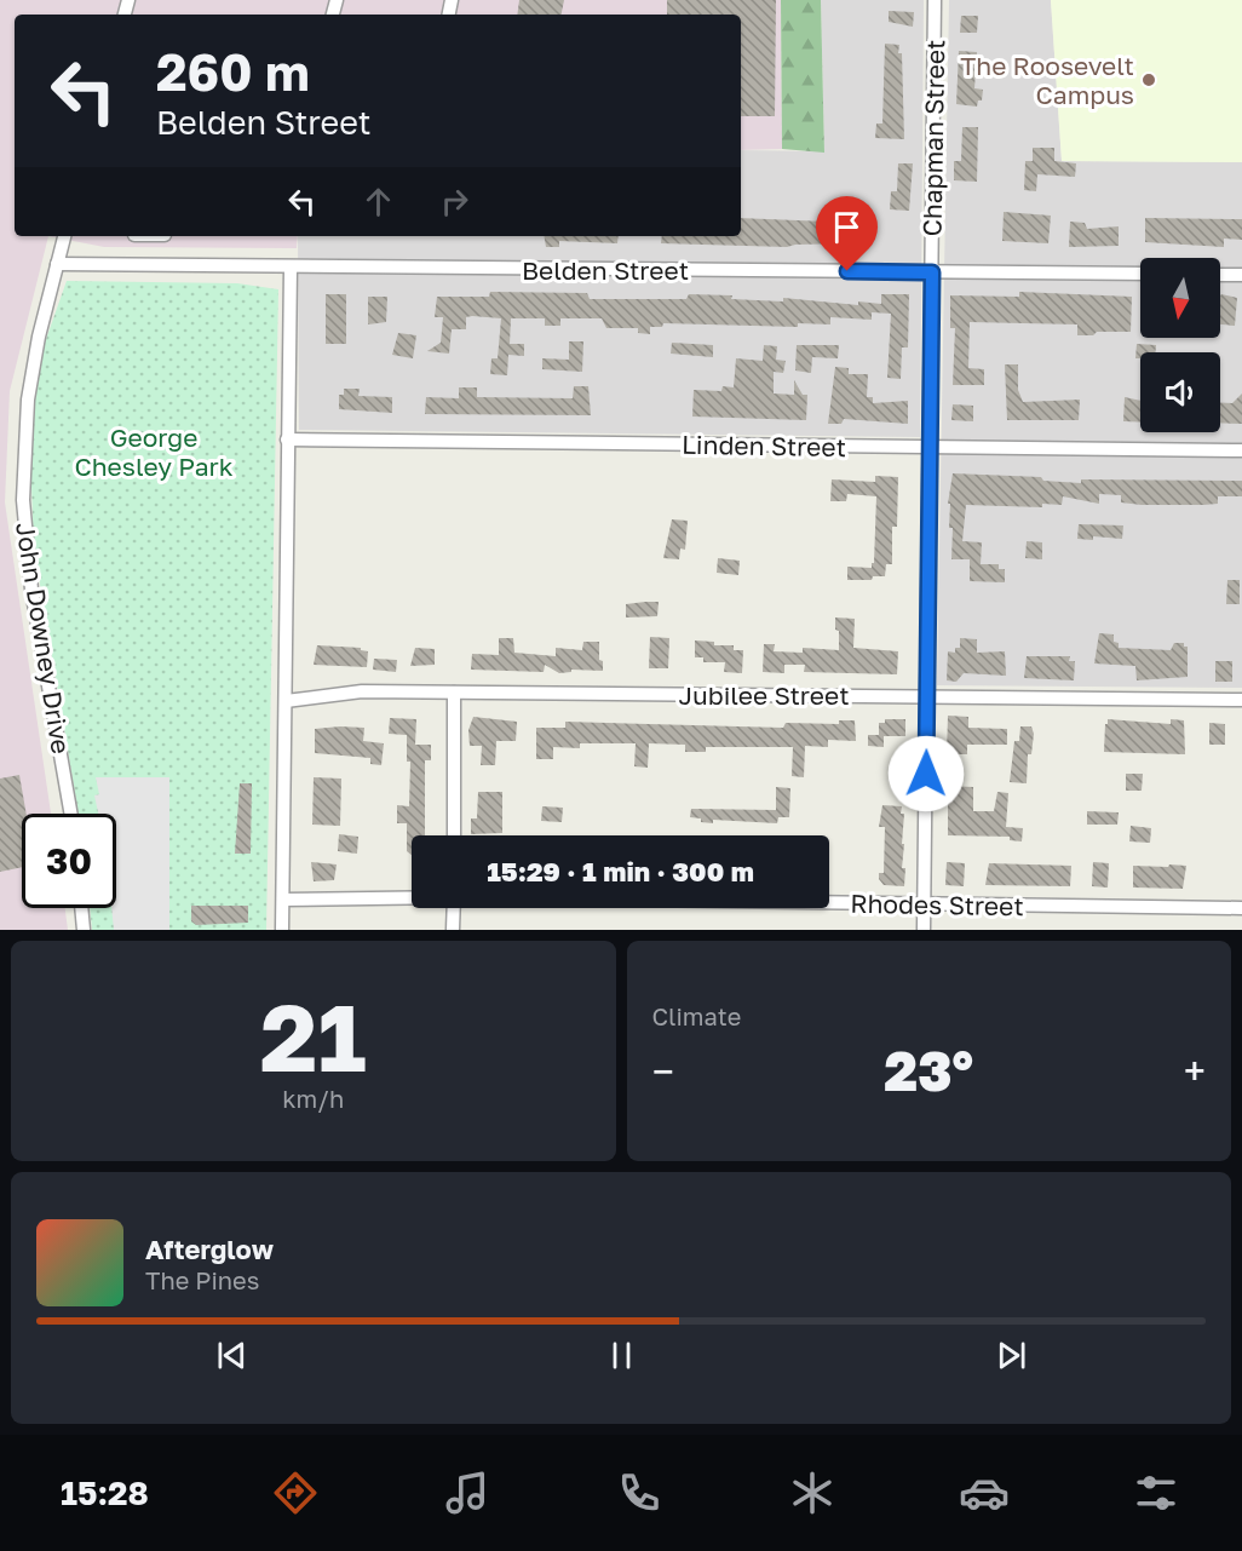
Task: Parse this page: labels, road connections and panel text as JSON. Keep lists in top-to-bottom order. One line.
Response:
{"streets":{"street":["Chapman Street","Belden Street","Linden Street","John Downey Drive","Jubilee Street","Rhodes Street"]},"crossings":[["Chapman Street","Belden Street"],["Chapman Street","Linden Street"],["Chapman Street","Jubilee Street"],["Chapman Street","Rhodes Street"],["Belden Street","John Downey Drive"]],"parks":["George Chesley Park"],"places":["The Roosevelt Campus"],"north":"bottom","page":{"turn":["260 m","Belden Street"],"limit":"30","trip":"15:29 · 1 min · 300 m","tile":[["21","km/h"],"Climate"],"heat":["−","23°","+"],"song":["Afterglow","The Pines"],"tabs":"15:28"}}
